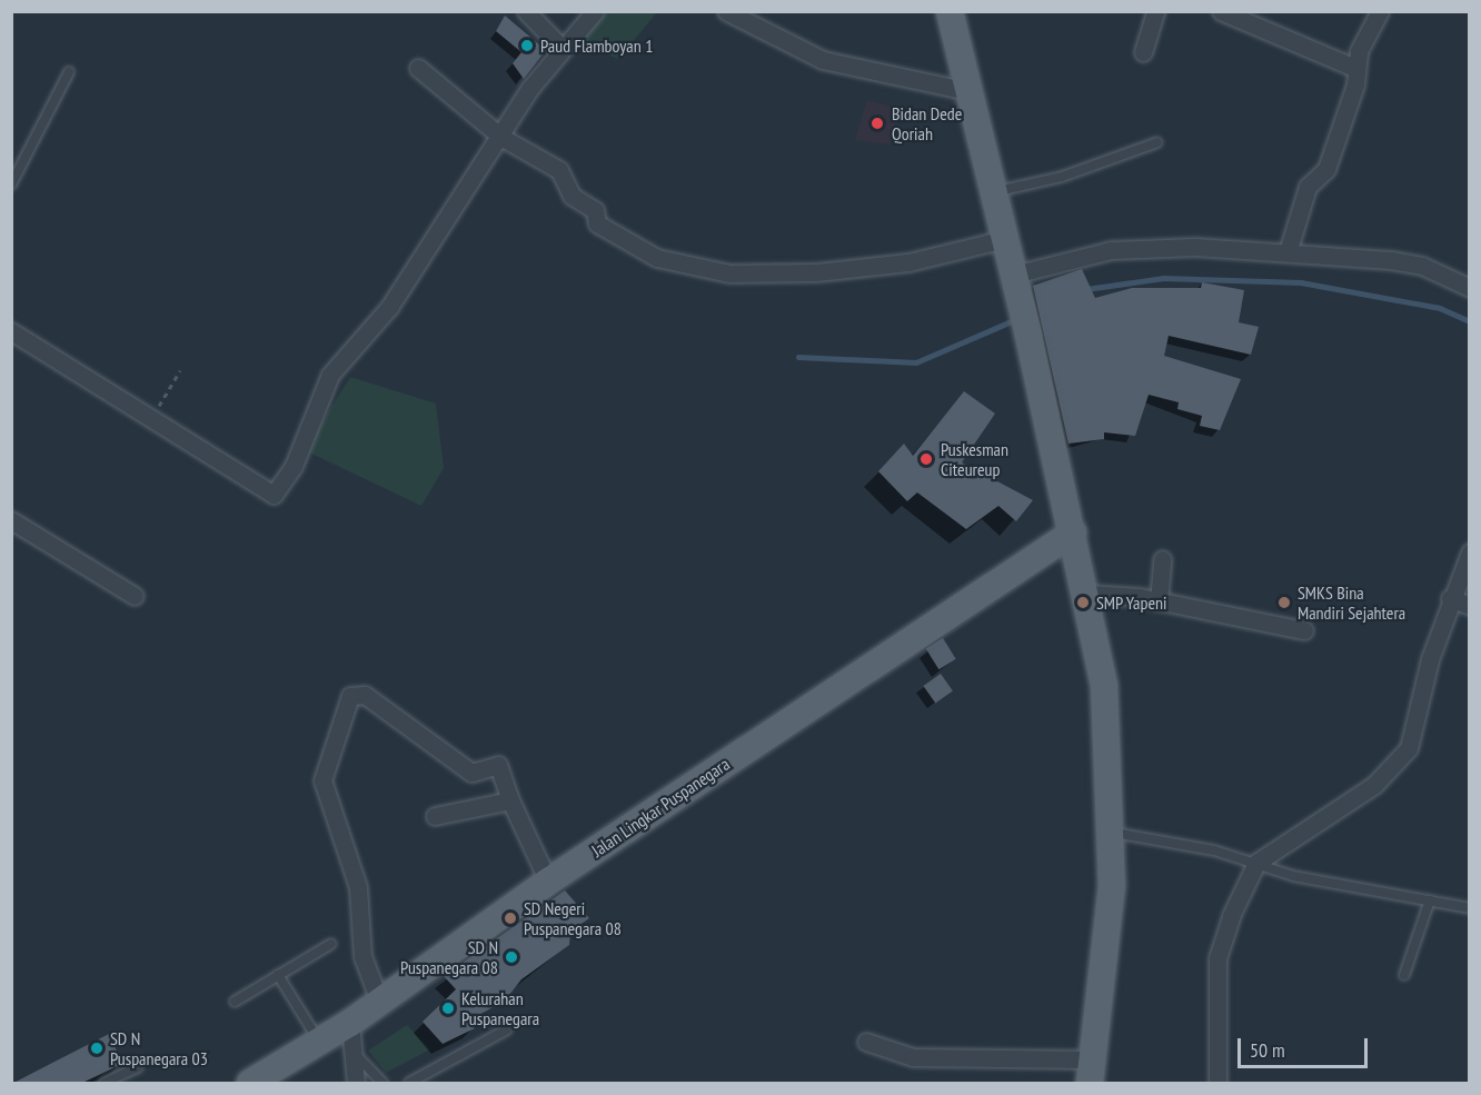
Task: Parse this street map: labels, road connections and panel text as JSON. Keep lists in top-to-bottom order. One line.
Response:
{"streets":{"main road":["Jalan Lingkar Puspanegara"]},"places":["Paud Flamboyan 1","Bidan Dede Qoriah","Puskesman Citeureup","SMP Yapeni","SMKS Bina Mandiri Sejahtera","SD Negeri Puspanegara 08","SD N Puspanegara 08","Kelurahan Puspanegara","SD N Puspanegara 03"],"scale_bar":"50 m"}
